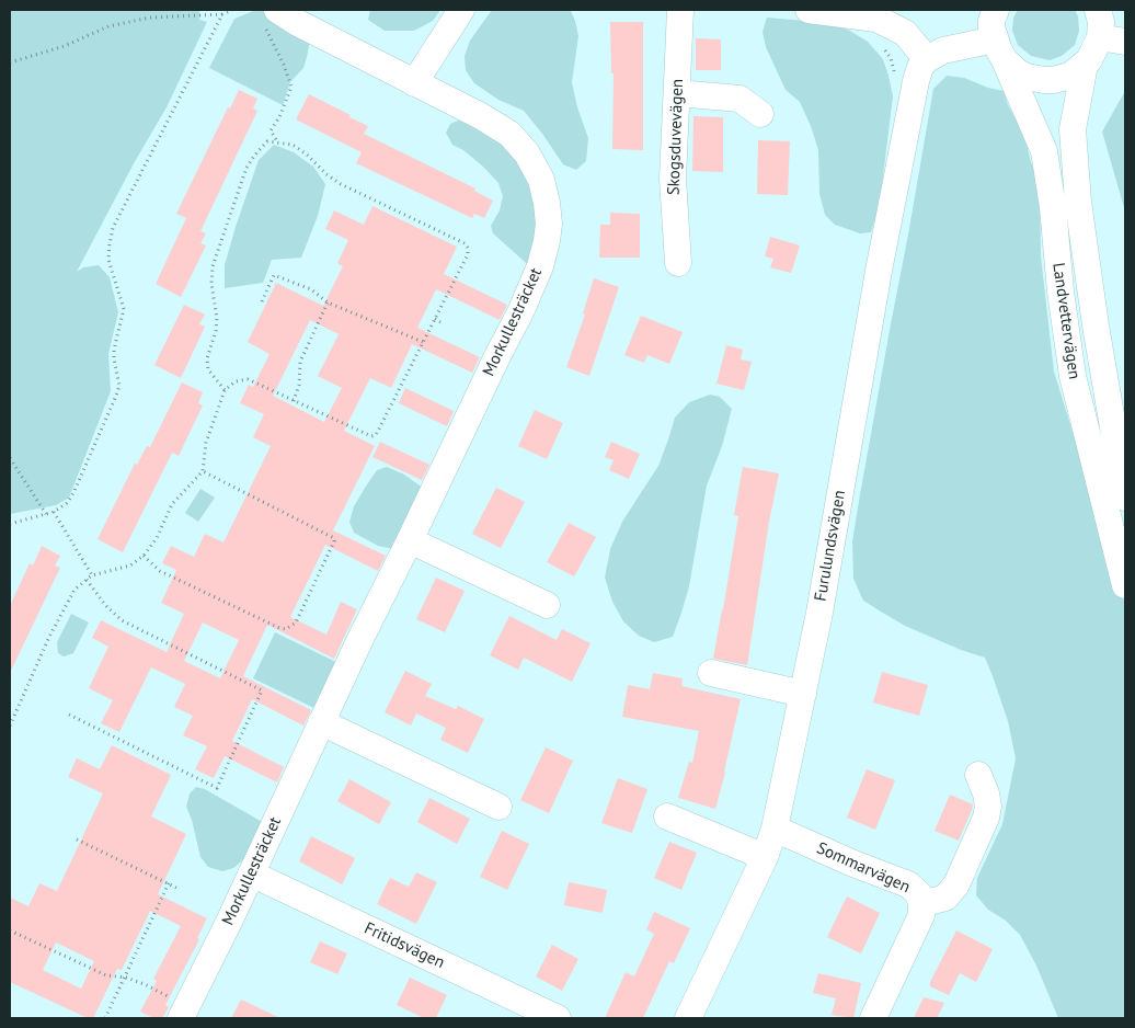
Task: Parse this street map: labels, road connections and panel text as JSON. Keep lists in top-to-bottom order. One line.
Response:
{"streets":{"street":["Skogsduvevägen","Landvettervägen","Morkullesträcket","Furulundsvägen","Sommarvägen","Fritidsvägen"]},"crossings":[["Morkullesträcket","Fritidsvägen"],["Furulundsvägen","Sommarvägen"]]}
